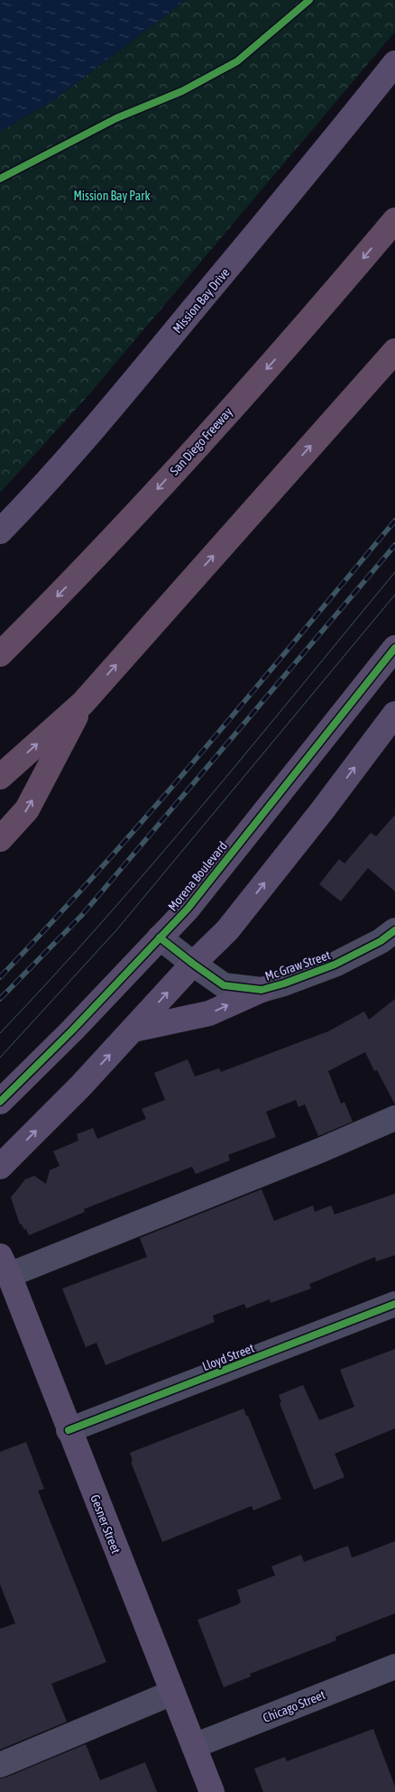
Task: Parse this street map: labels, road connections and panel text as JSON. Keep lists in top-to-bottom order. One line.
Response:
{"streets":{"highway":["San Diego Freeway"],"main road":["Mission Bay Drive","Morena Boulevard","Gesner Street"],"street":["Mc Graw Street","Lloyd Street","Chicago Street"]},"crossings":[["Morena Boulevard","Mc Graw Street"],["Lloyd Street","Gesner Street"],["Gesner Street","Chicago Street"]],"parks":["Mission Bay Park"]}
